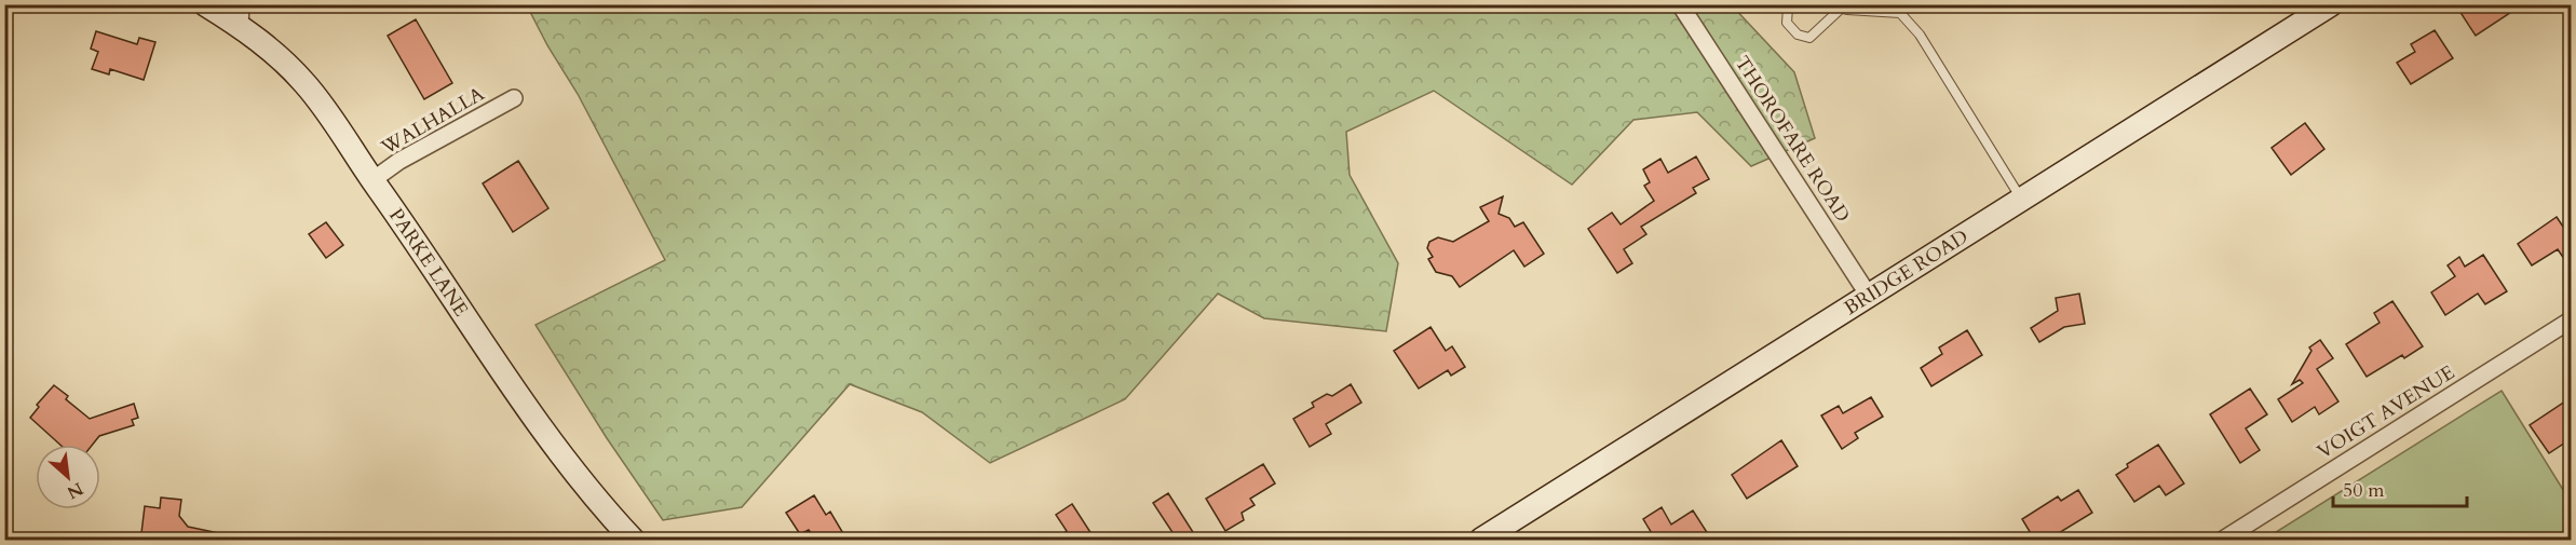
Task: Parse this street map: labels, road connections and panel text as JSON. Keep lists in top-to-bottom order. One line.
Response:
{"streets":{"main road":["PARKE LANE","BRIDGE ROAD"],"street":["WALHALLA","THOROFARE ROAD","VOIGT AVENUE"]},"crossings":[["WALHALLA","PARKE LANE"],["THOROFARE ROAD","BRIDGE ROAD"]],"scale_bar":"50 m","north":"bottom right"}
